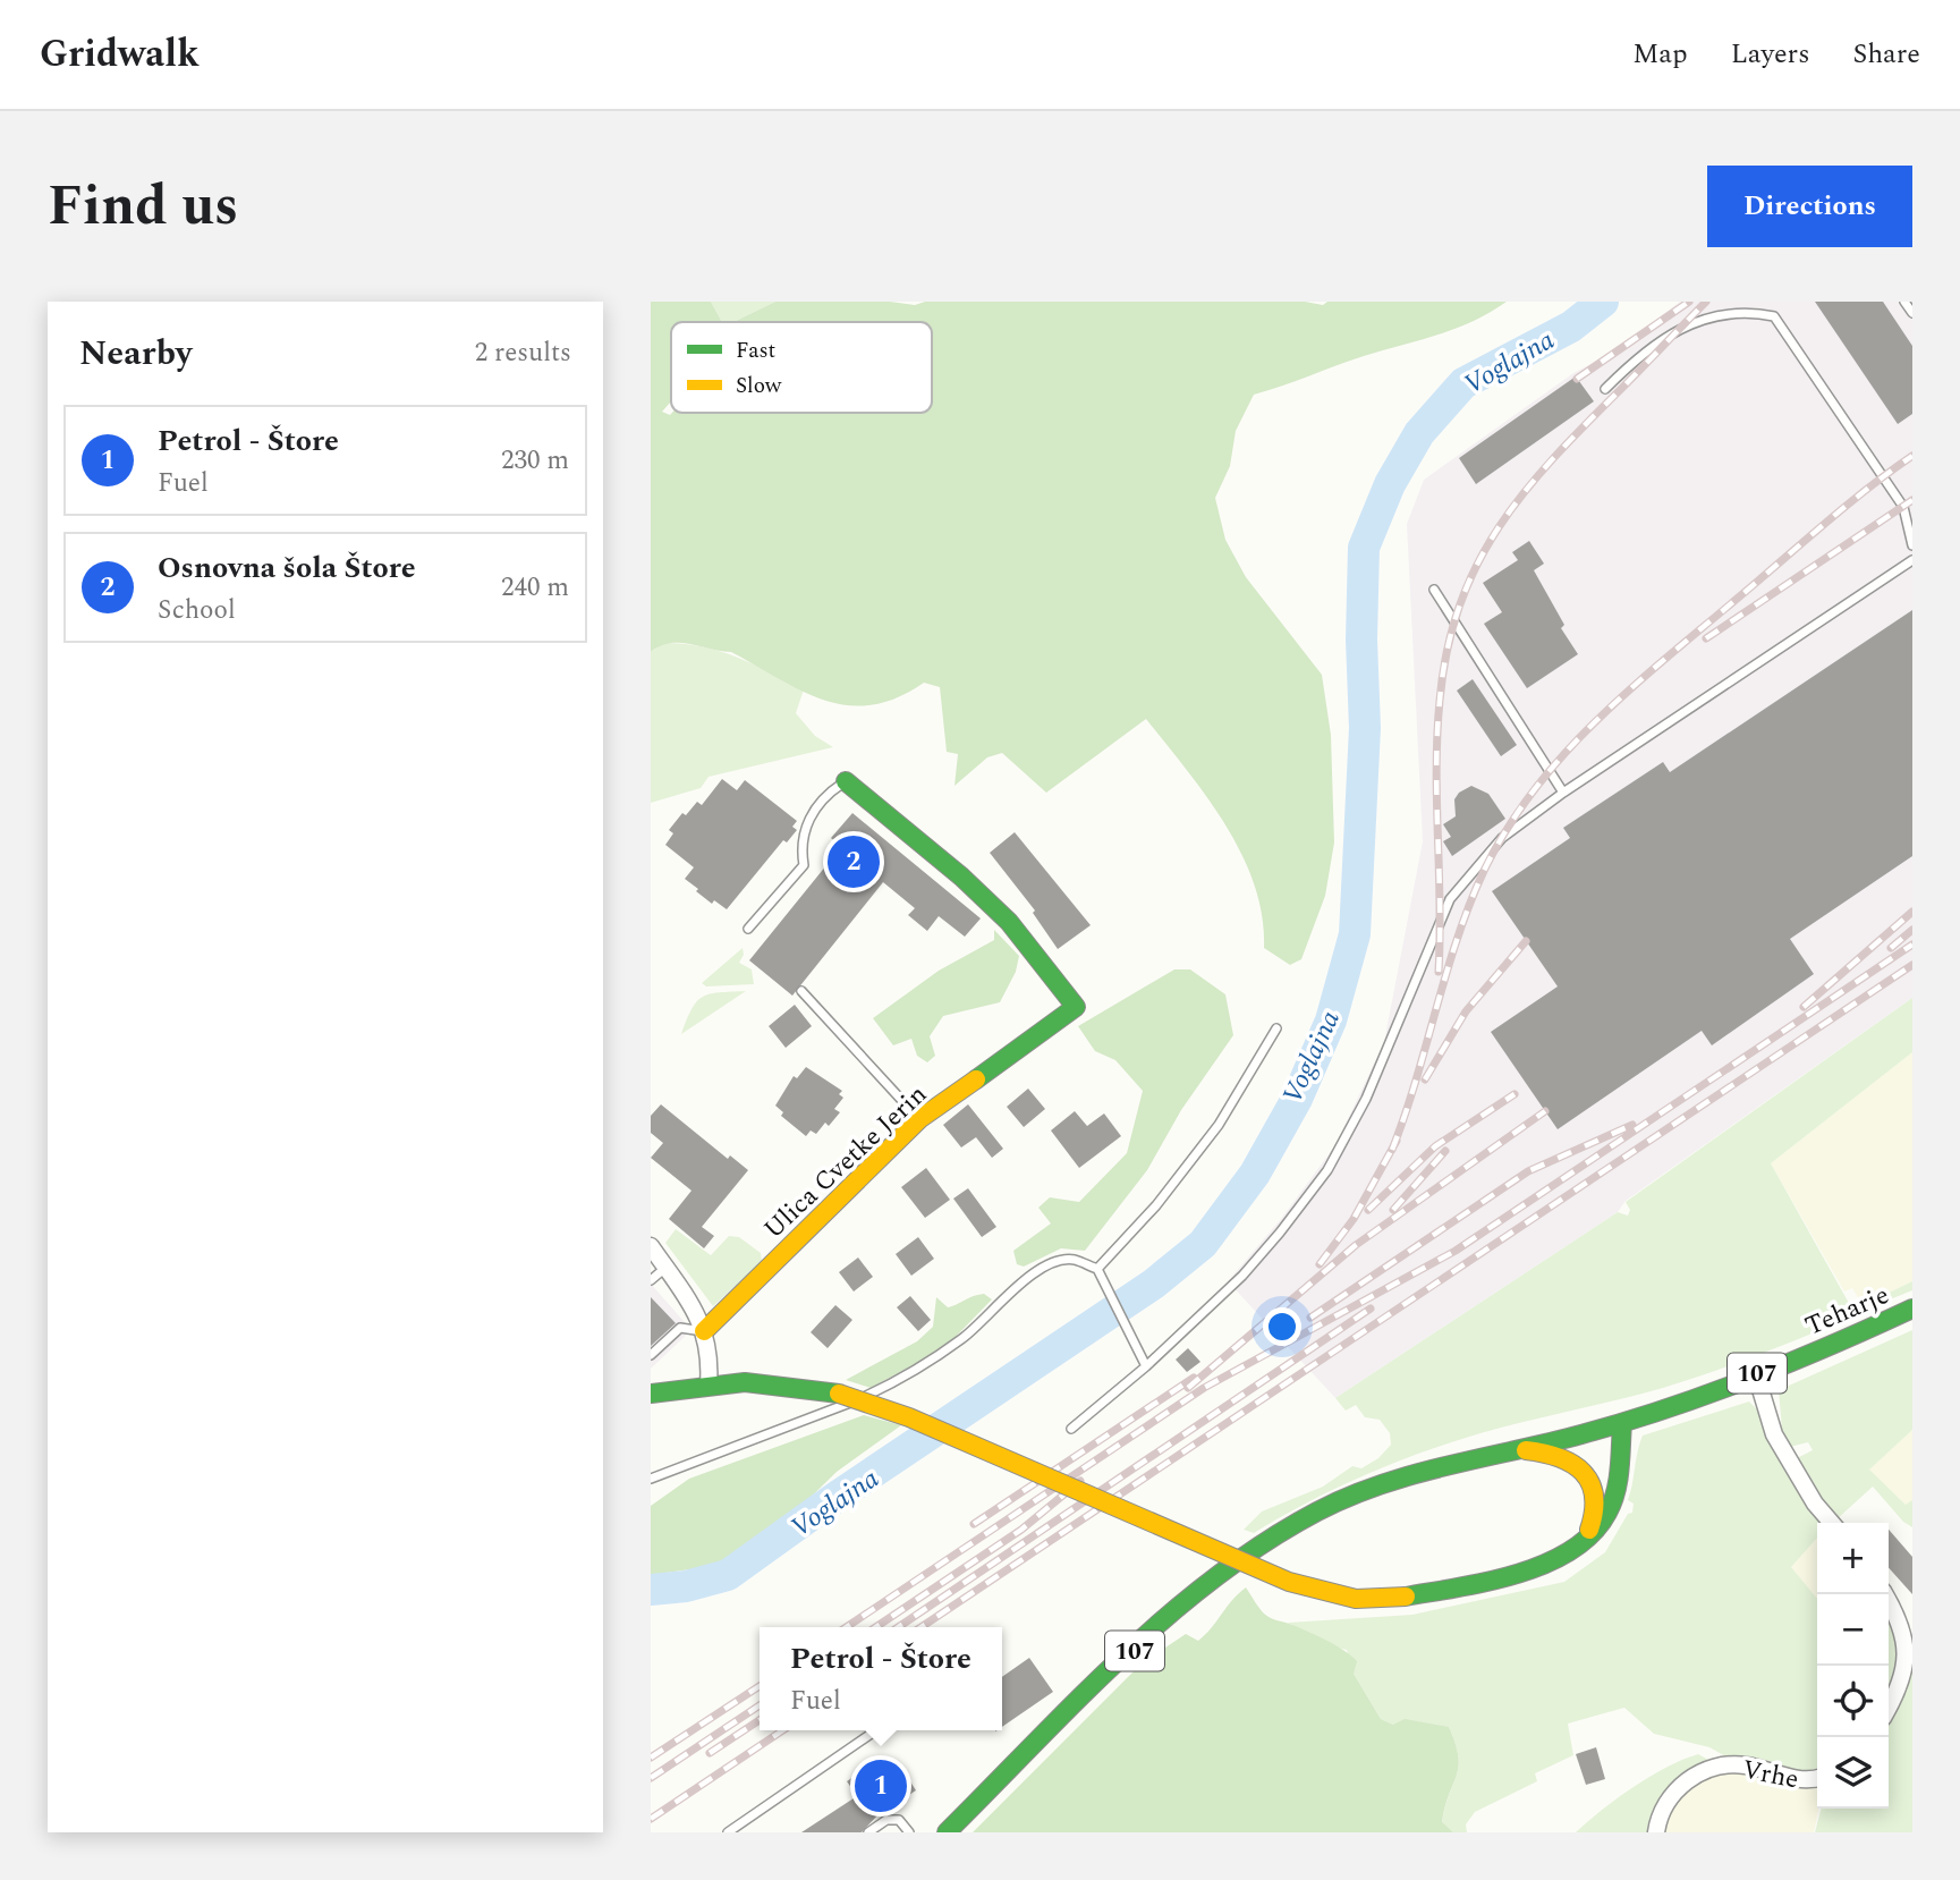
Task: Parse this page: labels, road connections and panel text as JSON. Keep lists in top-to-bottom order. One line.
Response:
{"streets":{"street":["Ulica Cvetke Jerin","Teharje","107","Vrhe"]},"crossings":[["Teharje","107"]],"water":["Voglajna"],"legend":["Fast","Slow"],"page":{"header":"Gridwalk","nav":["Map","Layers","Share"],"title":"Find us","buttons":"Directions","heading":["Nearby","2 results"],"list":[{"mark":"1","name":"Petrol - Štore","note":"Fuel","value":"230 m"},{"mark":"2","name":"Osnovna šola Štore","note":"School","value":"240 m"}],"pins":["2","1"],"map_buttons":["+","−"],"popup":["Petrol - Štore","Fuel"]}}
